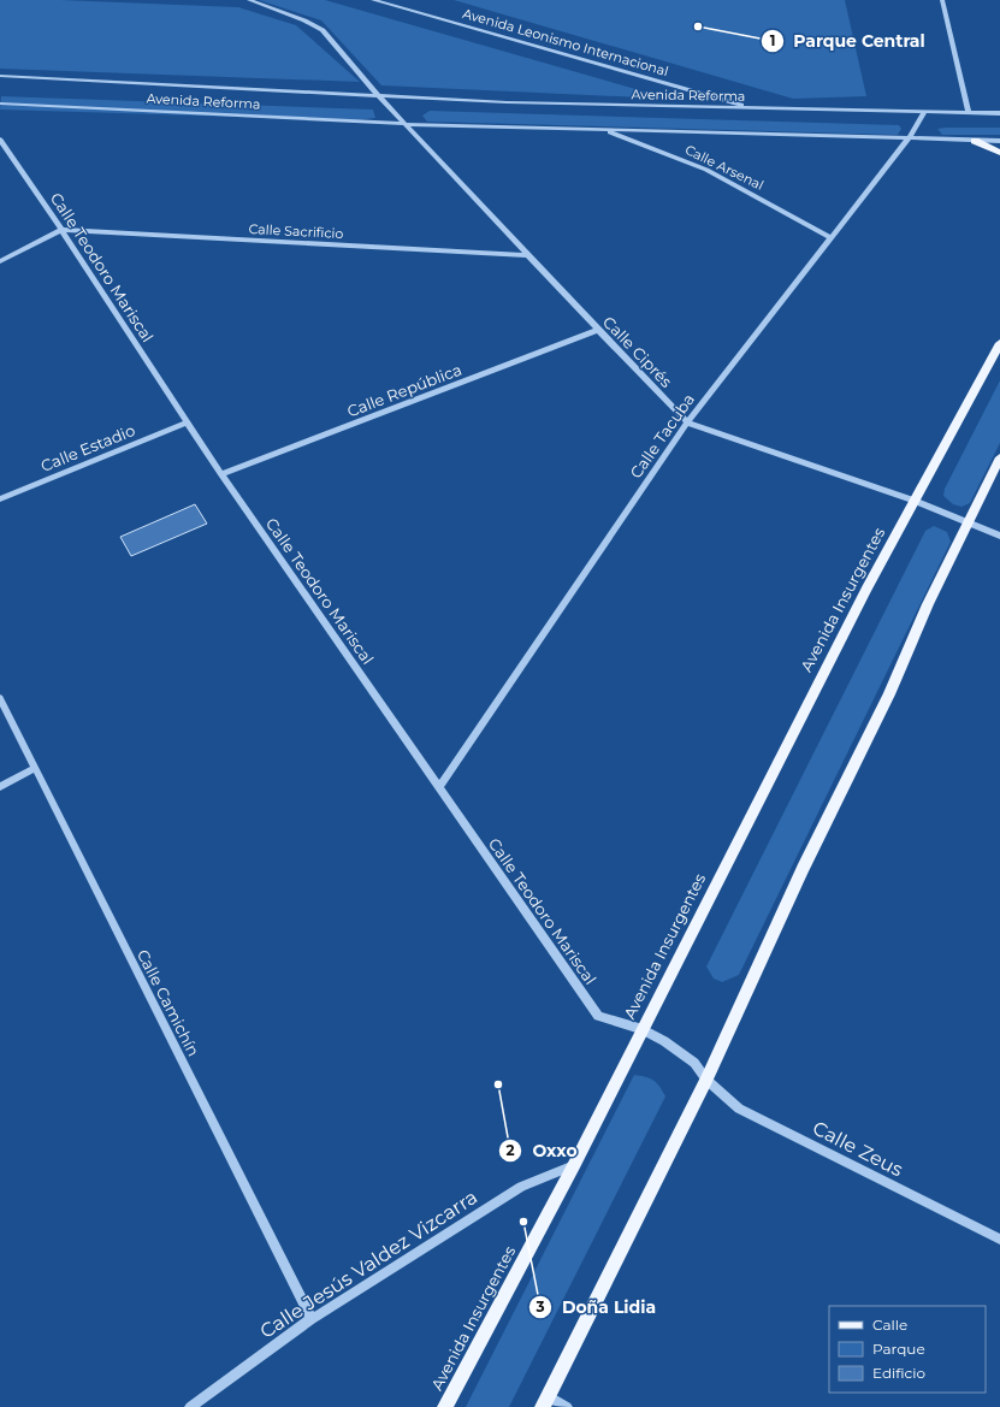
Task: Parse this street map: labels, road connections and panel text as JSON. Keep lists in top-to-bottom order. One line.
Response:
{"streets":{"main road":["Avenida Insurgentes"],"street":["Avenida Leonismo Internacional","Avenida Reforma","Calle Arsenal","Calle Sacrificio","Calle Teodoro Mariscal","Calle Ciprés","Calle República","Calle Tacuba","Calle Estadio","Calle Camichín","Calle Zeus","Calle Jesús Valdez Vizcarra"]},"crossings":[["Avenida Leonismo Internacional","Avenida Reforma"],["Avenida Reforma","Calle Arsenal"],["Avenida Reforma","Calle Ciprés"],["Avenida Reforma","Calle Tacuba"],["Calle Arsenal","Calle Tacuba"],["Calle Sacrificio","Calle Teodoro Mariscal"],["Calle Sacrificio","Calle Ciprés"],["Calle Teodoro Mariscal","Calle República"],["Calle Teodoro Mariscal","Calle Tacuba"],["Calle Teodoro Mariscal","Calle Estadio"],["Calle Teodoro Mariscal","Avenida Insurgentes"],["Calle Teodoro Mariscal","Calle Zeus"],["Calle Ciprés","Calle República"],["Calle Ciprés","Calle Tacuba"],["Calle Ciprés","Avenida Insurgentes"],["Avenida Insurgentes","Calle Jesús Valdez Vizcarra"],["Calle Camichín","Calle Jesús Valdez Vizcarra"]],"places":["Parque Central","Oxxo","Doña Lidia"],"legend":["Calle","Parque","Edificio"]}
